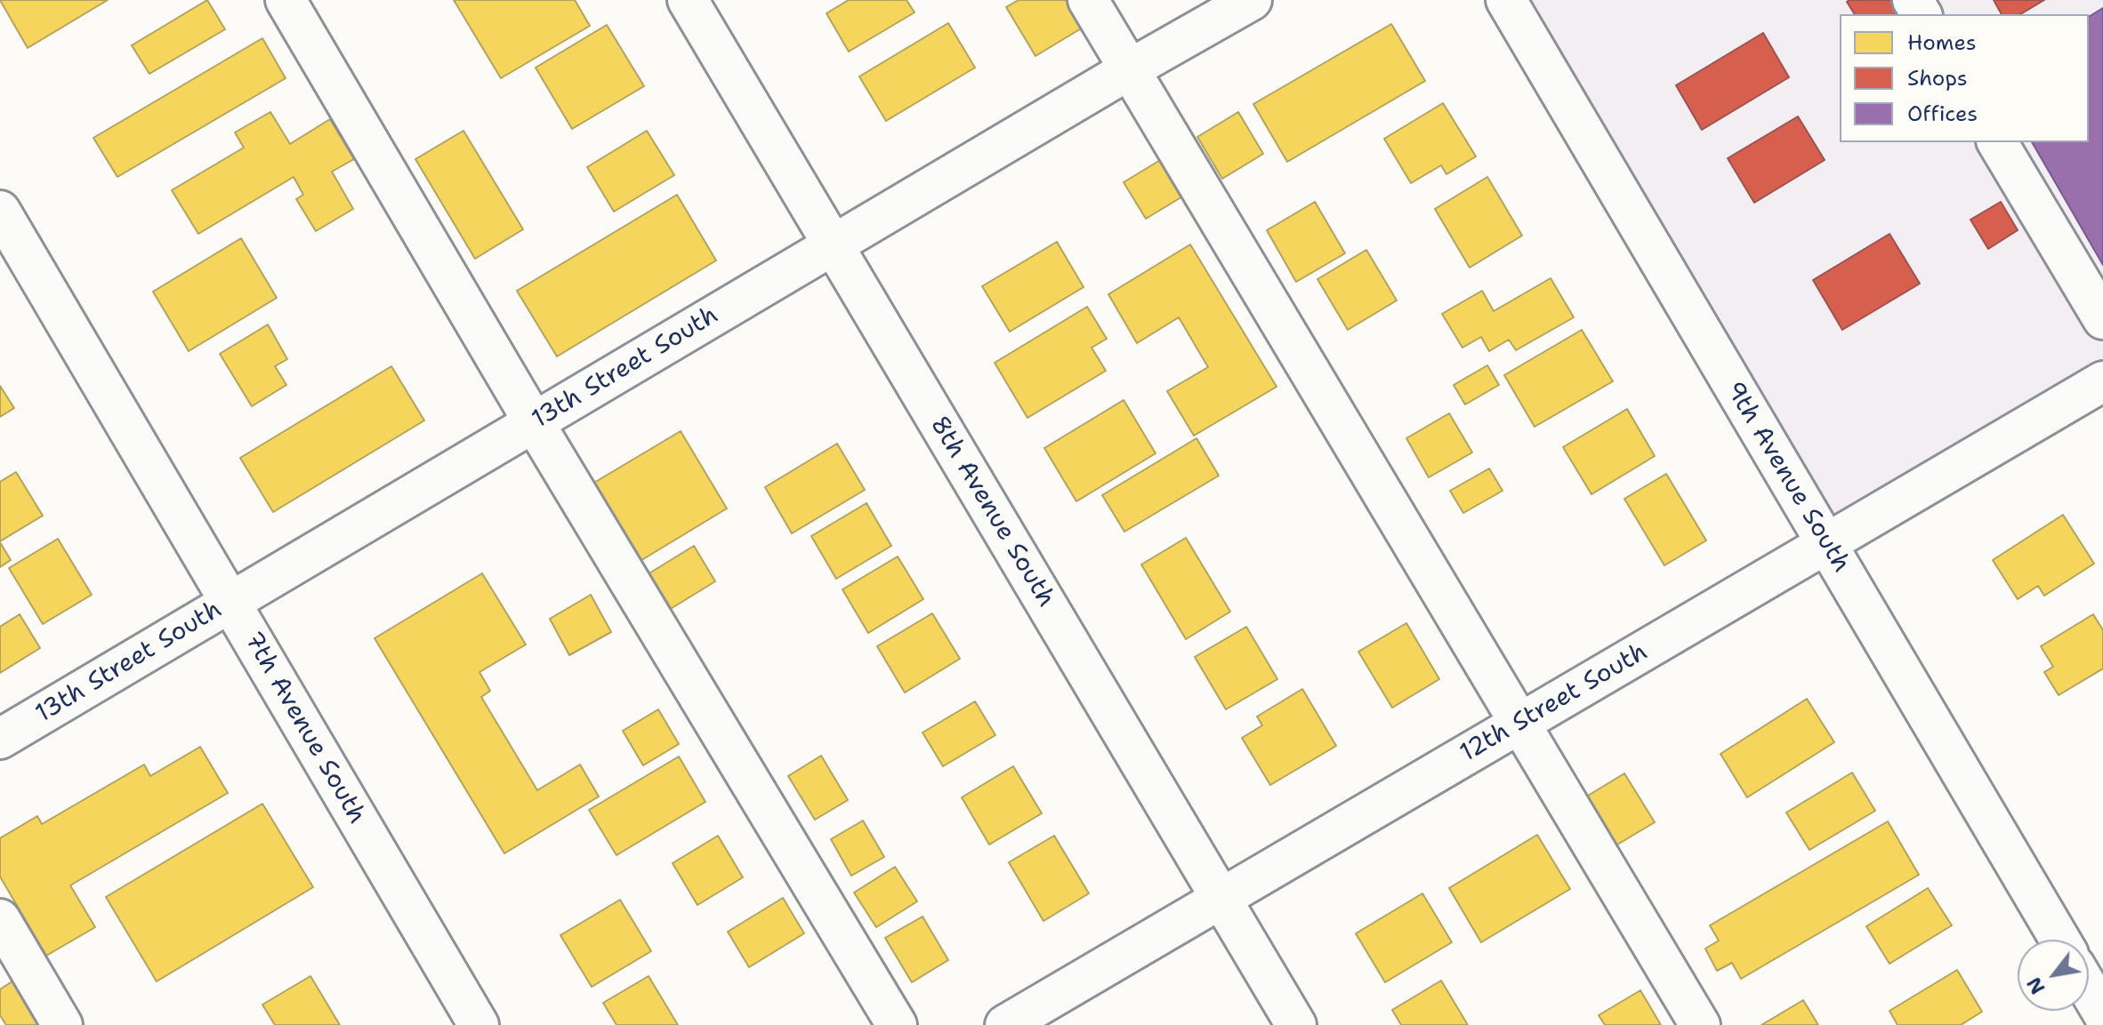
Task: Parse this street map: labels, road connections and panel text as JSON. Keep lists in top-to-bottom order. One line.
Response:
{"streets":{"street":["13th Street South","9th Avenue South","8th Avenue South","12th Street South","7th Avenue South"]},"crossings":[["13th Street South","8th Avenue South"],["13th Street South","7th Avenue South"],["9th Avenue South","12th Street South"],["8th Avenue South","12th Street South"]],"legend":["Homes","Shops","Offices"],"north":"bottom left"}
